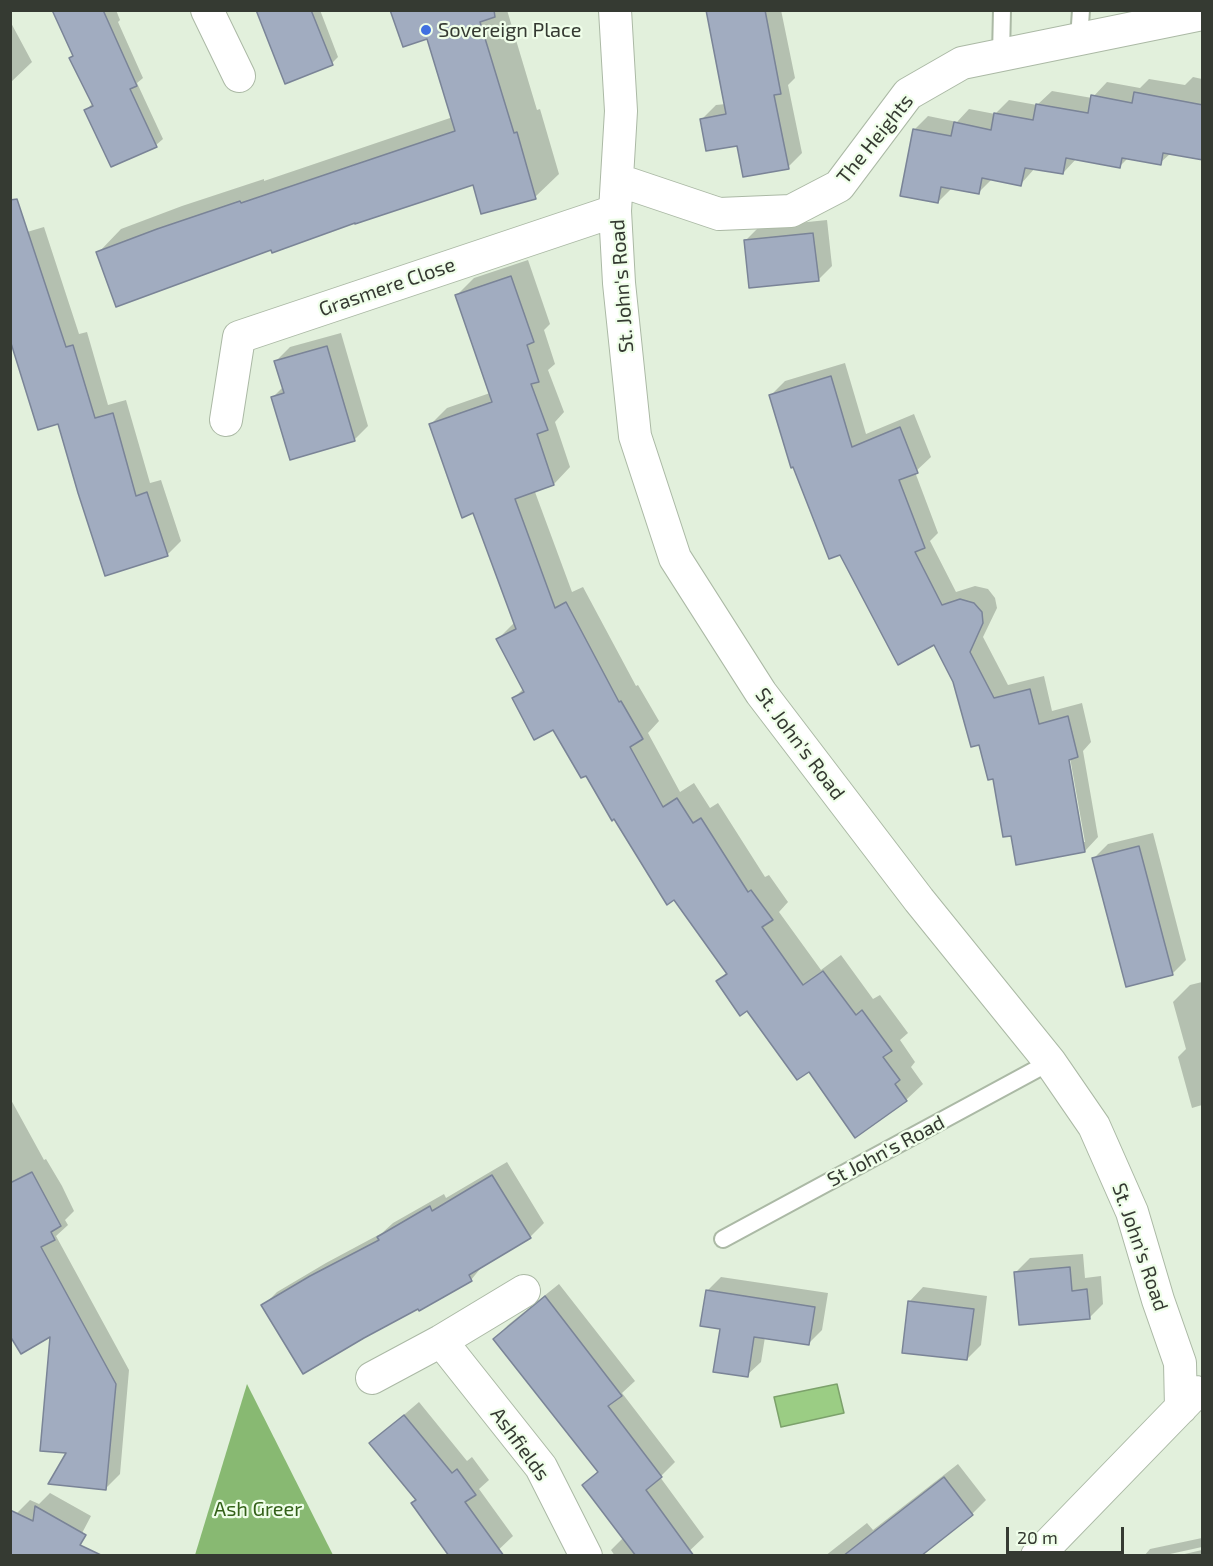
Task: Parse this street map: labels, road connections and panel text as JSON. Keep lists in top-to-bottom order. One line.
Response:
{"streets":{"street":["The Heights","St. John's Road","Grasmere Close","Ashfields"],"lane":["St John's Road"]},"crossings":[["The Heights","St. John's Road"],["The Heights","Grasmere Close"],["St. John's Road","Grasmere Close"],["St. John's Road","St John's Road"]],"parks":["Ash Greer"],"places":["Sovereign Place"],"scale_bar":"20 m"}
